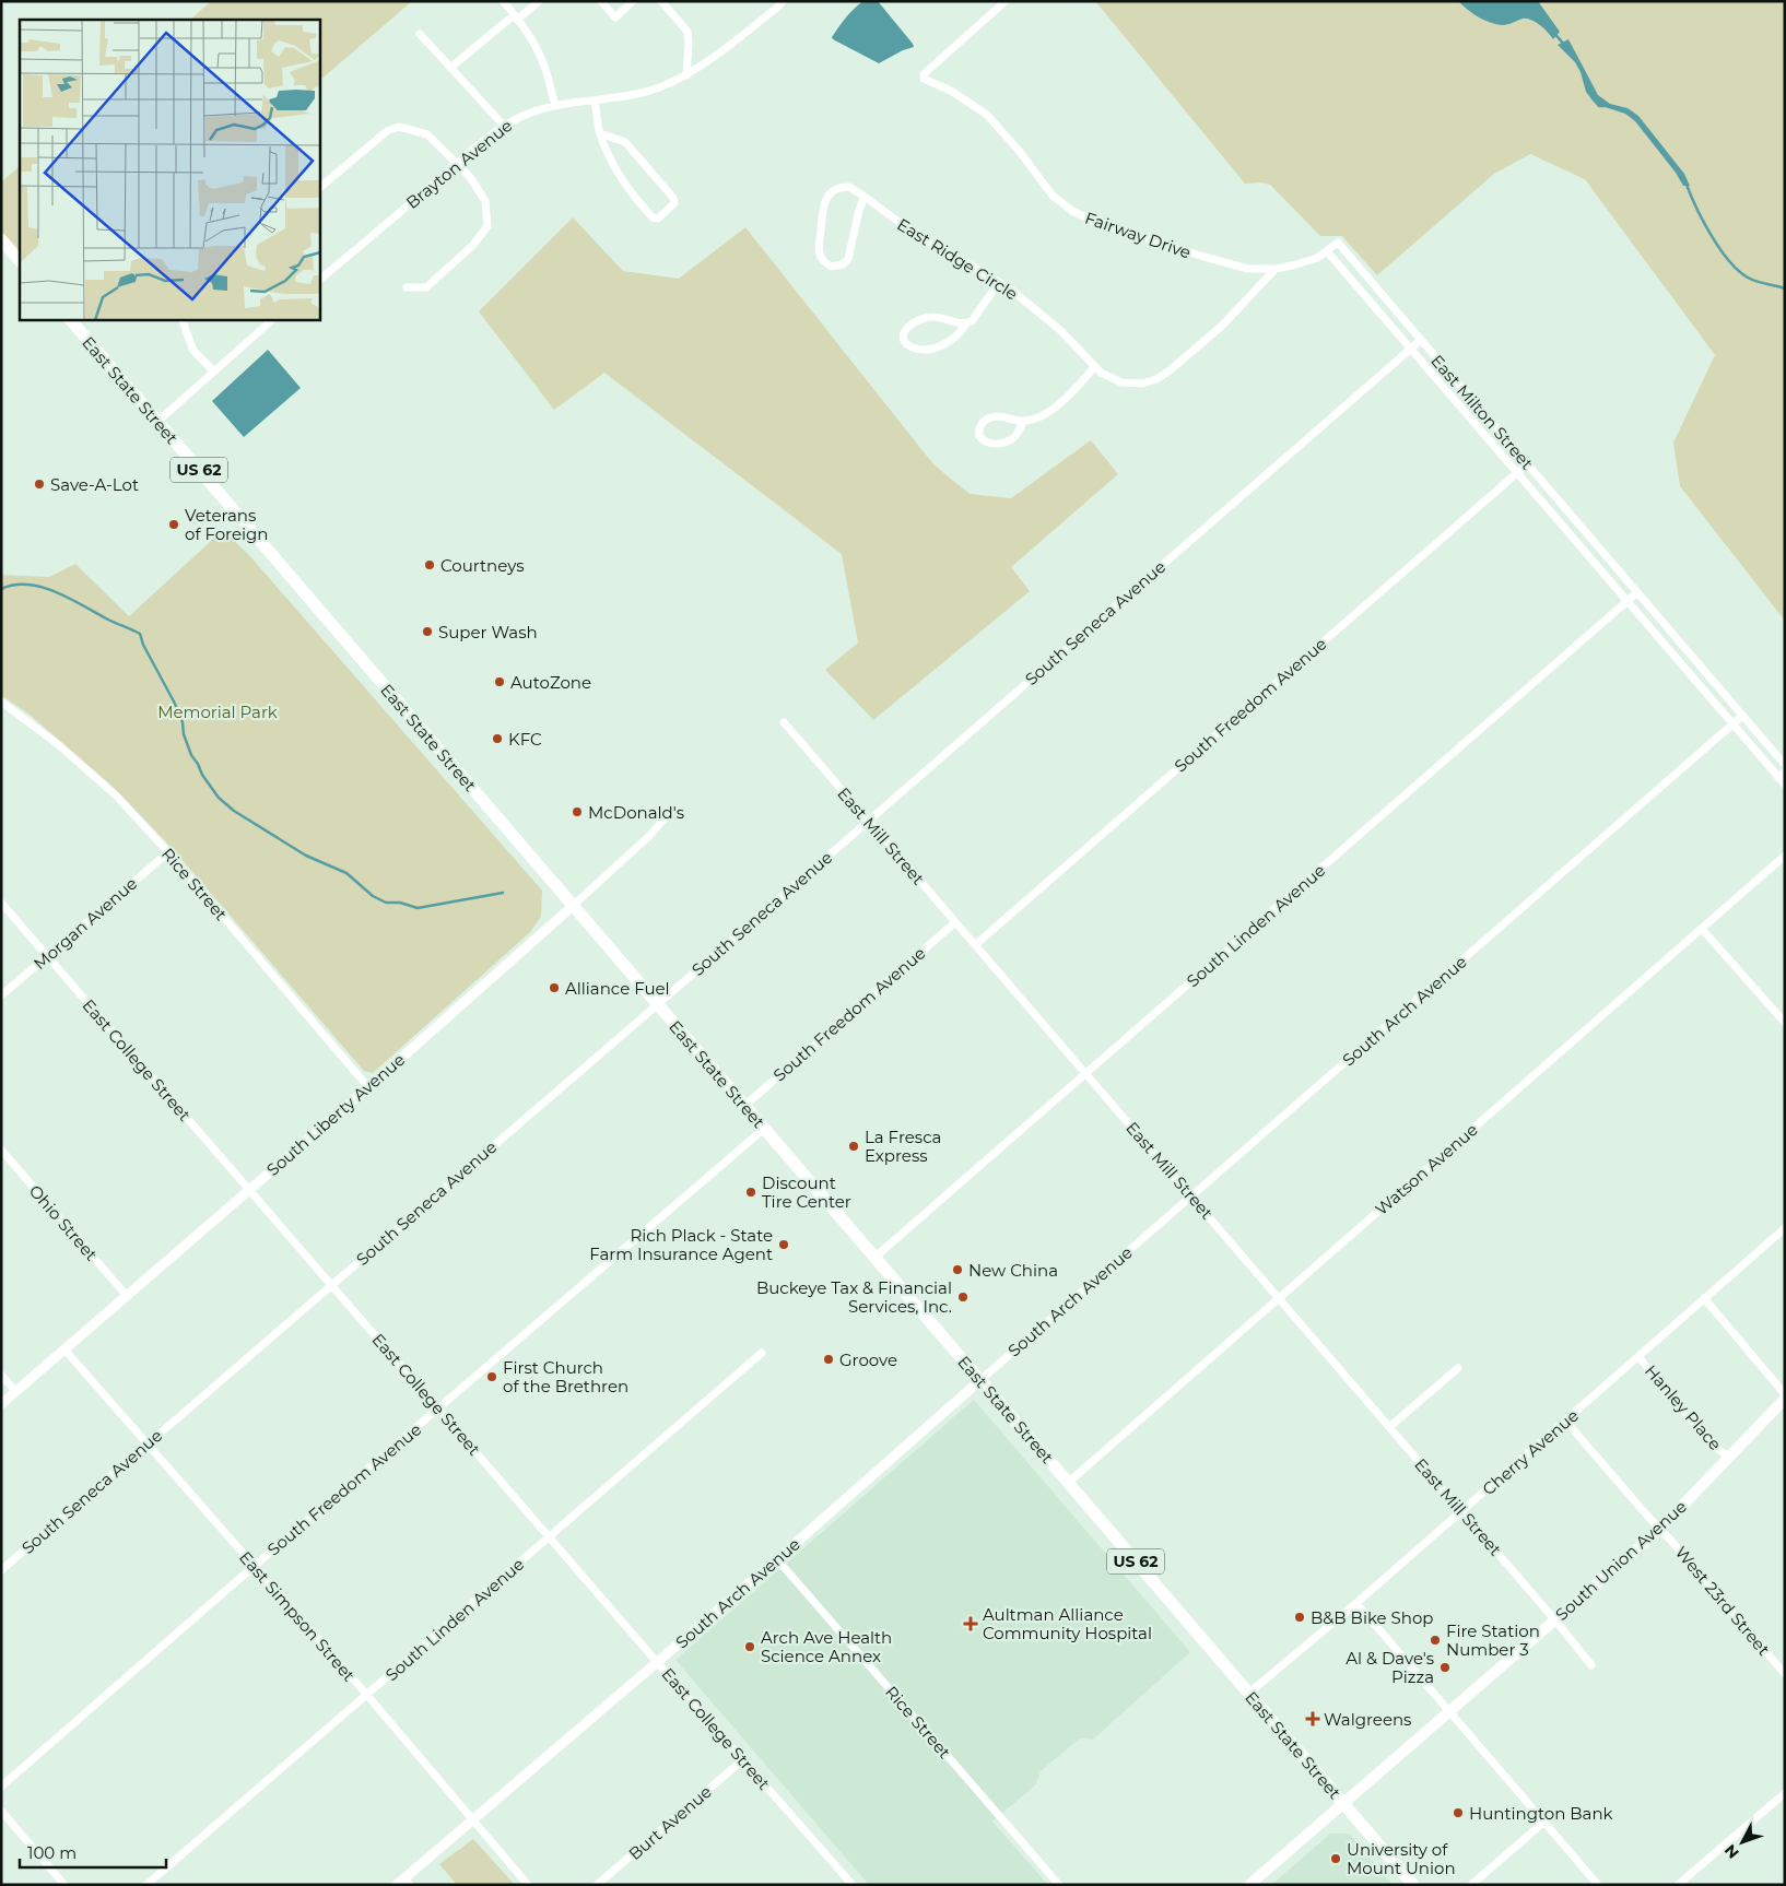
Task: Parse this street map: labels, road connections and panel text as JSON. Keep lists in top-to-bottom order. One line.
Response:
{"streets":{"highway":["East State Street","US 62"],"main road":["South Union Avenue"],"street":["Brayton Avenue","Fairway Drive","East Ridge Circle","East Milton Street","South Seneca Avenue","South Freedom Avenue","East Mill Street","Rice Street","Morgan Avenue","South Linden Avenue","South Arch Avenue","East College Street","South Liberty Avenue","Watson Avenue","Ohio Street","Hanley Place","Cherry Avenue","West 23rd Street","East Simpson Street","Burt Avenue"]},"crossings":[["Fairway Drive","East Ridge Circle"],["East State Street","US 62"],["East State Street","South Seneca Avenue"],["East State Street","South Freedom Avenue"],["East State Street","South Linden Avenue"],["East State Street","South Arch Avenue"],["East State Street","South Liberty Avenue"],["East State Street","Watson Avenue"],["East State Street","Cherry Avenue"],["East State Street","South Union Avenue"],["East Milton Street","South Seneca Avenue"],["East Milton Street","South Freedom Avenue"],["East Milton Street","South Linden Avenue"],["East Milton Street","South Arch Avenue"],["US 62","South Union Avenue"],["South Seneca Avenue","East Mill Street"],["South Seneca Avenue","East College Street"],["South Seneca Avenue","East Simpson Street"],["South Freedom Avenue","East Mill Street"],["South Freedom Avenue","East College Street"],["South Freedom Avenue","East Simpson Street"],["East Mill Street","South Linden Avenue"],["East Mill Street","South Arch Avenue"],["East Mill Street","Watson Avenue"],["East Mill Street","Cherry Avenue"],["East Mill Street","South Union Avenue"],["Rice Street","Morgan Avenue"],["Rice Street","South Arch Avenue"],["Rice Street","South Liberty Avenue"],["Morgan Avenue","East College Street"],["South Linden Avenue","East College Street"],["South Linden Avenue","East Simpson Street"],["South Arch Avenue","East College Street"],["South Arch Avenue","East Simpson Street"],["East College Street","South Liberty Avenue"],["East College Street","Burt Avenue"],["South Liberty Avenue","Ohio Street"],["South Liberty Avenue","East Simpson Street"],["Hanley Place","Cherry Avenue"],["Hanley Place","South Union Avenue"],["Cherry Avenue","West 23rd Street"],["South Union Avenue","West 23rd Street"]],"parks":["Memorial Park"],"places":{"other":["Save-A-Lot","Veterans of Foreign","Courtneys","Super Wash","AutoZone","KFC","McDonald's","Alliance Fuel","La Fresca Express","Discount Tire Center","Rich Plack - State Farm Insurance Agent","New China","Buckeye Tax & Financial Services, Inc.","Groove","First Church of the Brethren","B&B Bike Shop","Fire Station Number 3","Arch Ave Health Science Annex","Al & Dave's Pizza","Huntington Bank","University of Mount Union"],"health":["Aultman Alliance Community Hospital","Walgreens"]},"scale_bar":"100 m","north":"bottom left"}
